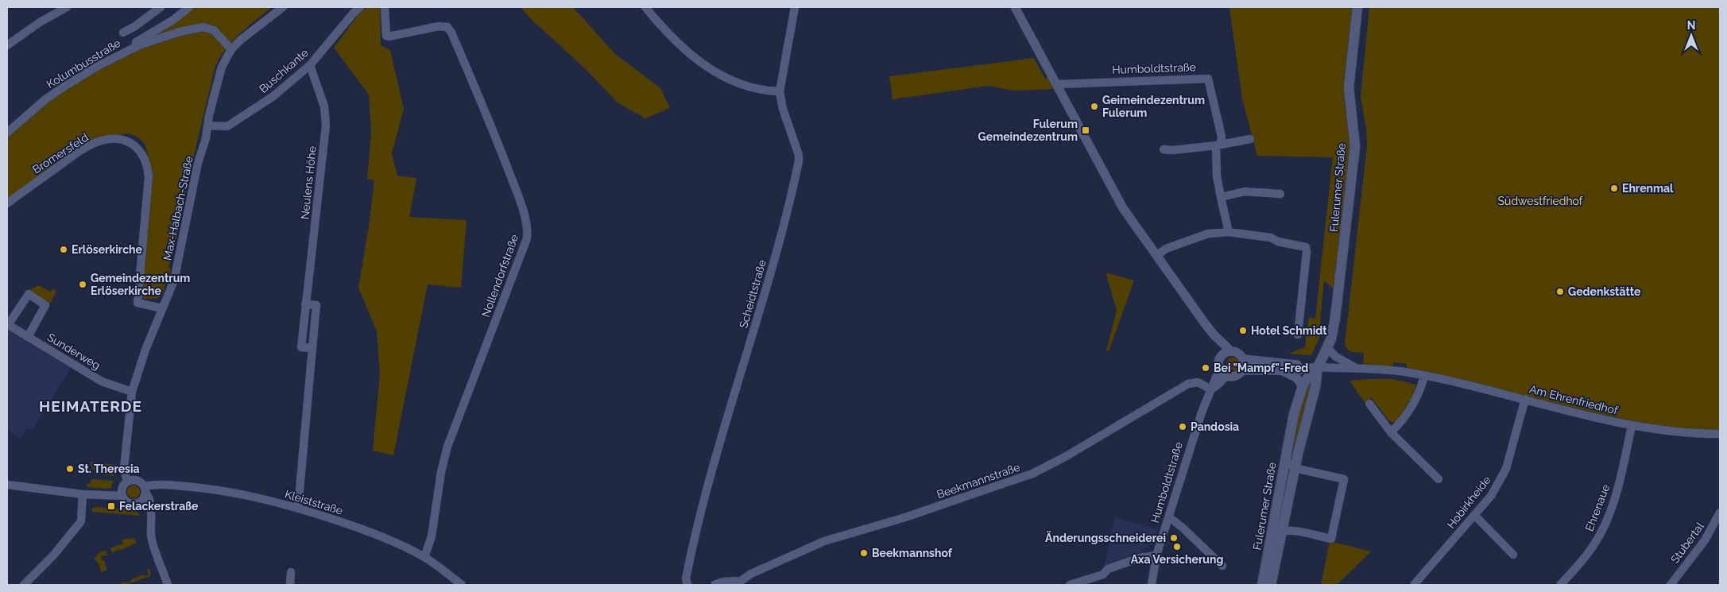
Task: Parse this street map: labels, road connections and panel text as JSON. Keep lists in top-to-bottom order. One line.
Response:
{"streets":{"main road":["Fulerumer Straße"],"street":["Kolumbusstraße","Humboldtstraße","Buschkante","Bromersfeld","Neulens Höhe","Max-Halbach-Straße","Nollendorfstraße","Scheidtstraße","Sunderweg","Am Ehrenfriedhof","Beekmannstraße","Kleiststraße","Hobirkheide","Ehrenaue","Stubertal"]},"crossings":[["Kolumbusstraße","Max-Halbach-Straße"],["Humboldtstraße","Beekmannstraße"],["Buschkante","Neulens Höhe"],["Buschkante","Max-Halbach-Straße"],["Bromersfeld","Max-Halbach-Straße"],["Neulens Höhe","Kleiststraße"],["Fulerumer Straße","Am Ehrenfriedhof"],["Max-Halbach-Straße","Sunderweg"],["Max-Halbach-Straße","Kleiststraße"],["Nollendorfstraße","Kleiststraße"],["Am Ehrenfriedhof","Hobirkheide"],["Am Ehrenfriedhof","Ehrenaue"]],"districts":["HEIMATERDE"],"parks":["Südwestfriedhof"],"places":{"other":["Geimeindezentrum Fulerum","Ehrenmal","Erlöserkirche","Gemeindezentrum Erlöserkirche","Gedenkstätte","Hotel Schmidt","Bei \"Mampf\"-Fred","Pandosia","St. Theresia","Änderungsschneiderei","Axa Versicherung","Beekmannshof"],"transit":["Fulerum Gemeindezentrum","Felackerstraße"]},"north":"top"}
